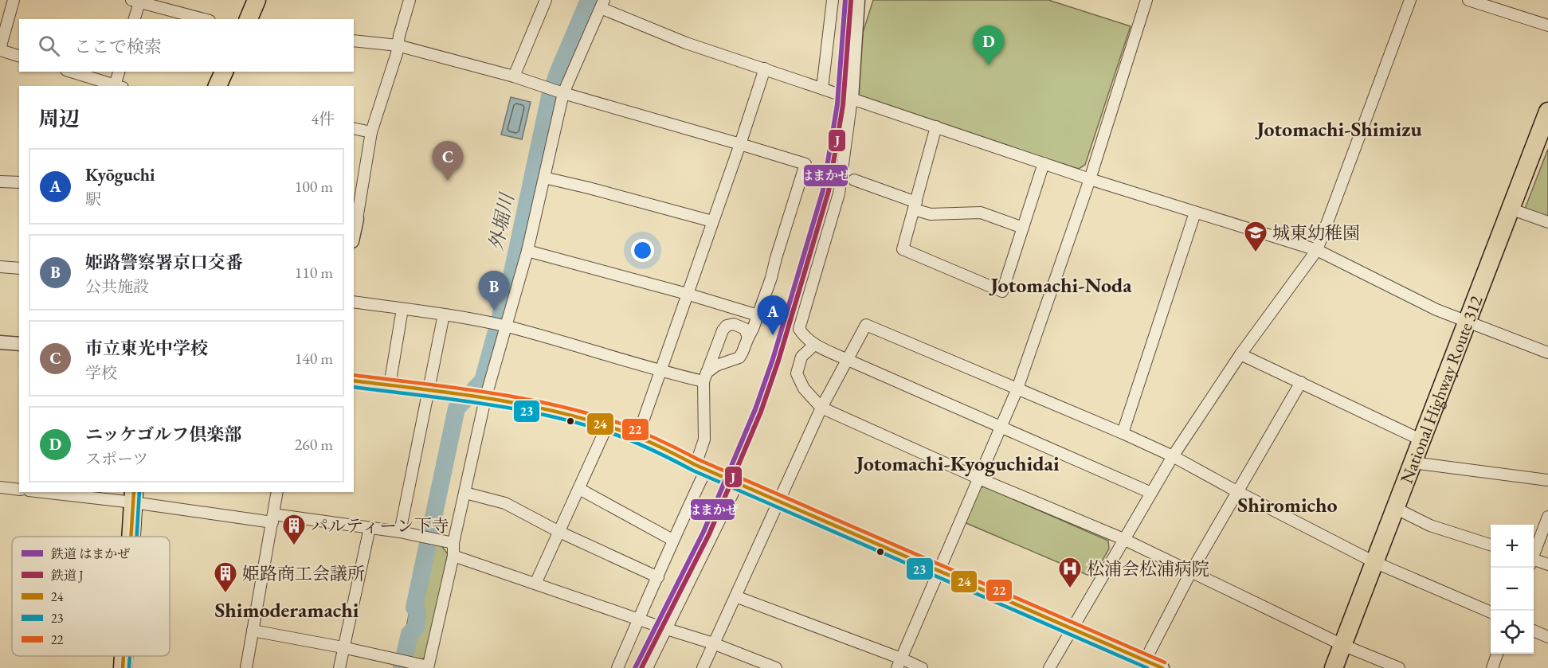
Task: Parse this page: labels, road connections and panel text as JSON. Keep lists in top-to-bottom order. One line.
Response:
{"streets":{"highway":["National Highway Route 312"]},"districts":["Jotomachi-Shimizu","Jotomachi-Noda","Jotomachi-Kyoguchidai","Shiromicho","Shimoderamachi"],"water":["外堀川"],"places":{"school or university":["城東幼稚園"],"building":["パルティーン下寺","姫路商工会議所"],"hospital":["松浦会松浦病院"]},"lines":["rail line はまかぜ","rail line J","transit line 22","transit line 24","transit line 23"],"legend":["鉄道 はまかぜ","鉄道 J","24","23","22"],"page":{"search":"ここで検索","pins":["D","C","B","A"],"heading":["周辺","4件"],"list":[{"mark":"A","name":"Kyōguchi","note":"駅","value":"100 m"},{"mark":"B","name":"姫路警察署京口交番","note":"公共施設","value":"110 m"},{"mark":"C","name":"市立東光中学校","note":"学校","value":"140 m"},{"mark":"D","name":"ニッケゴルフ倶楽部","note":"スポーツ","value":"260 m"}],"map_buttons":["+","−"]}}
